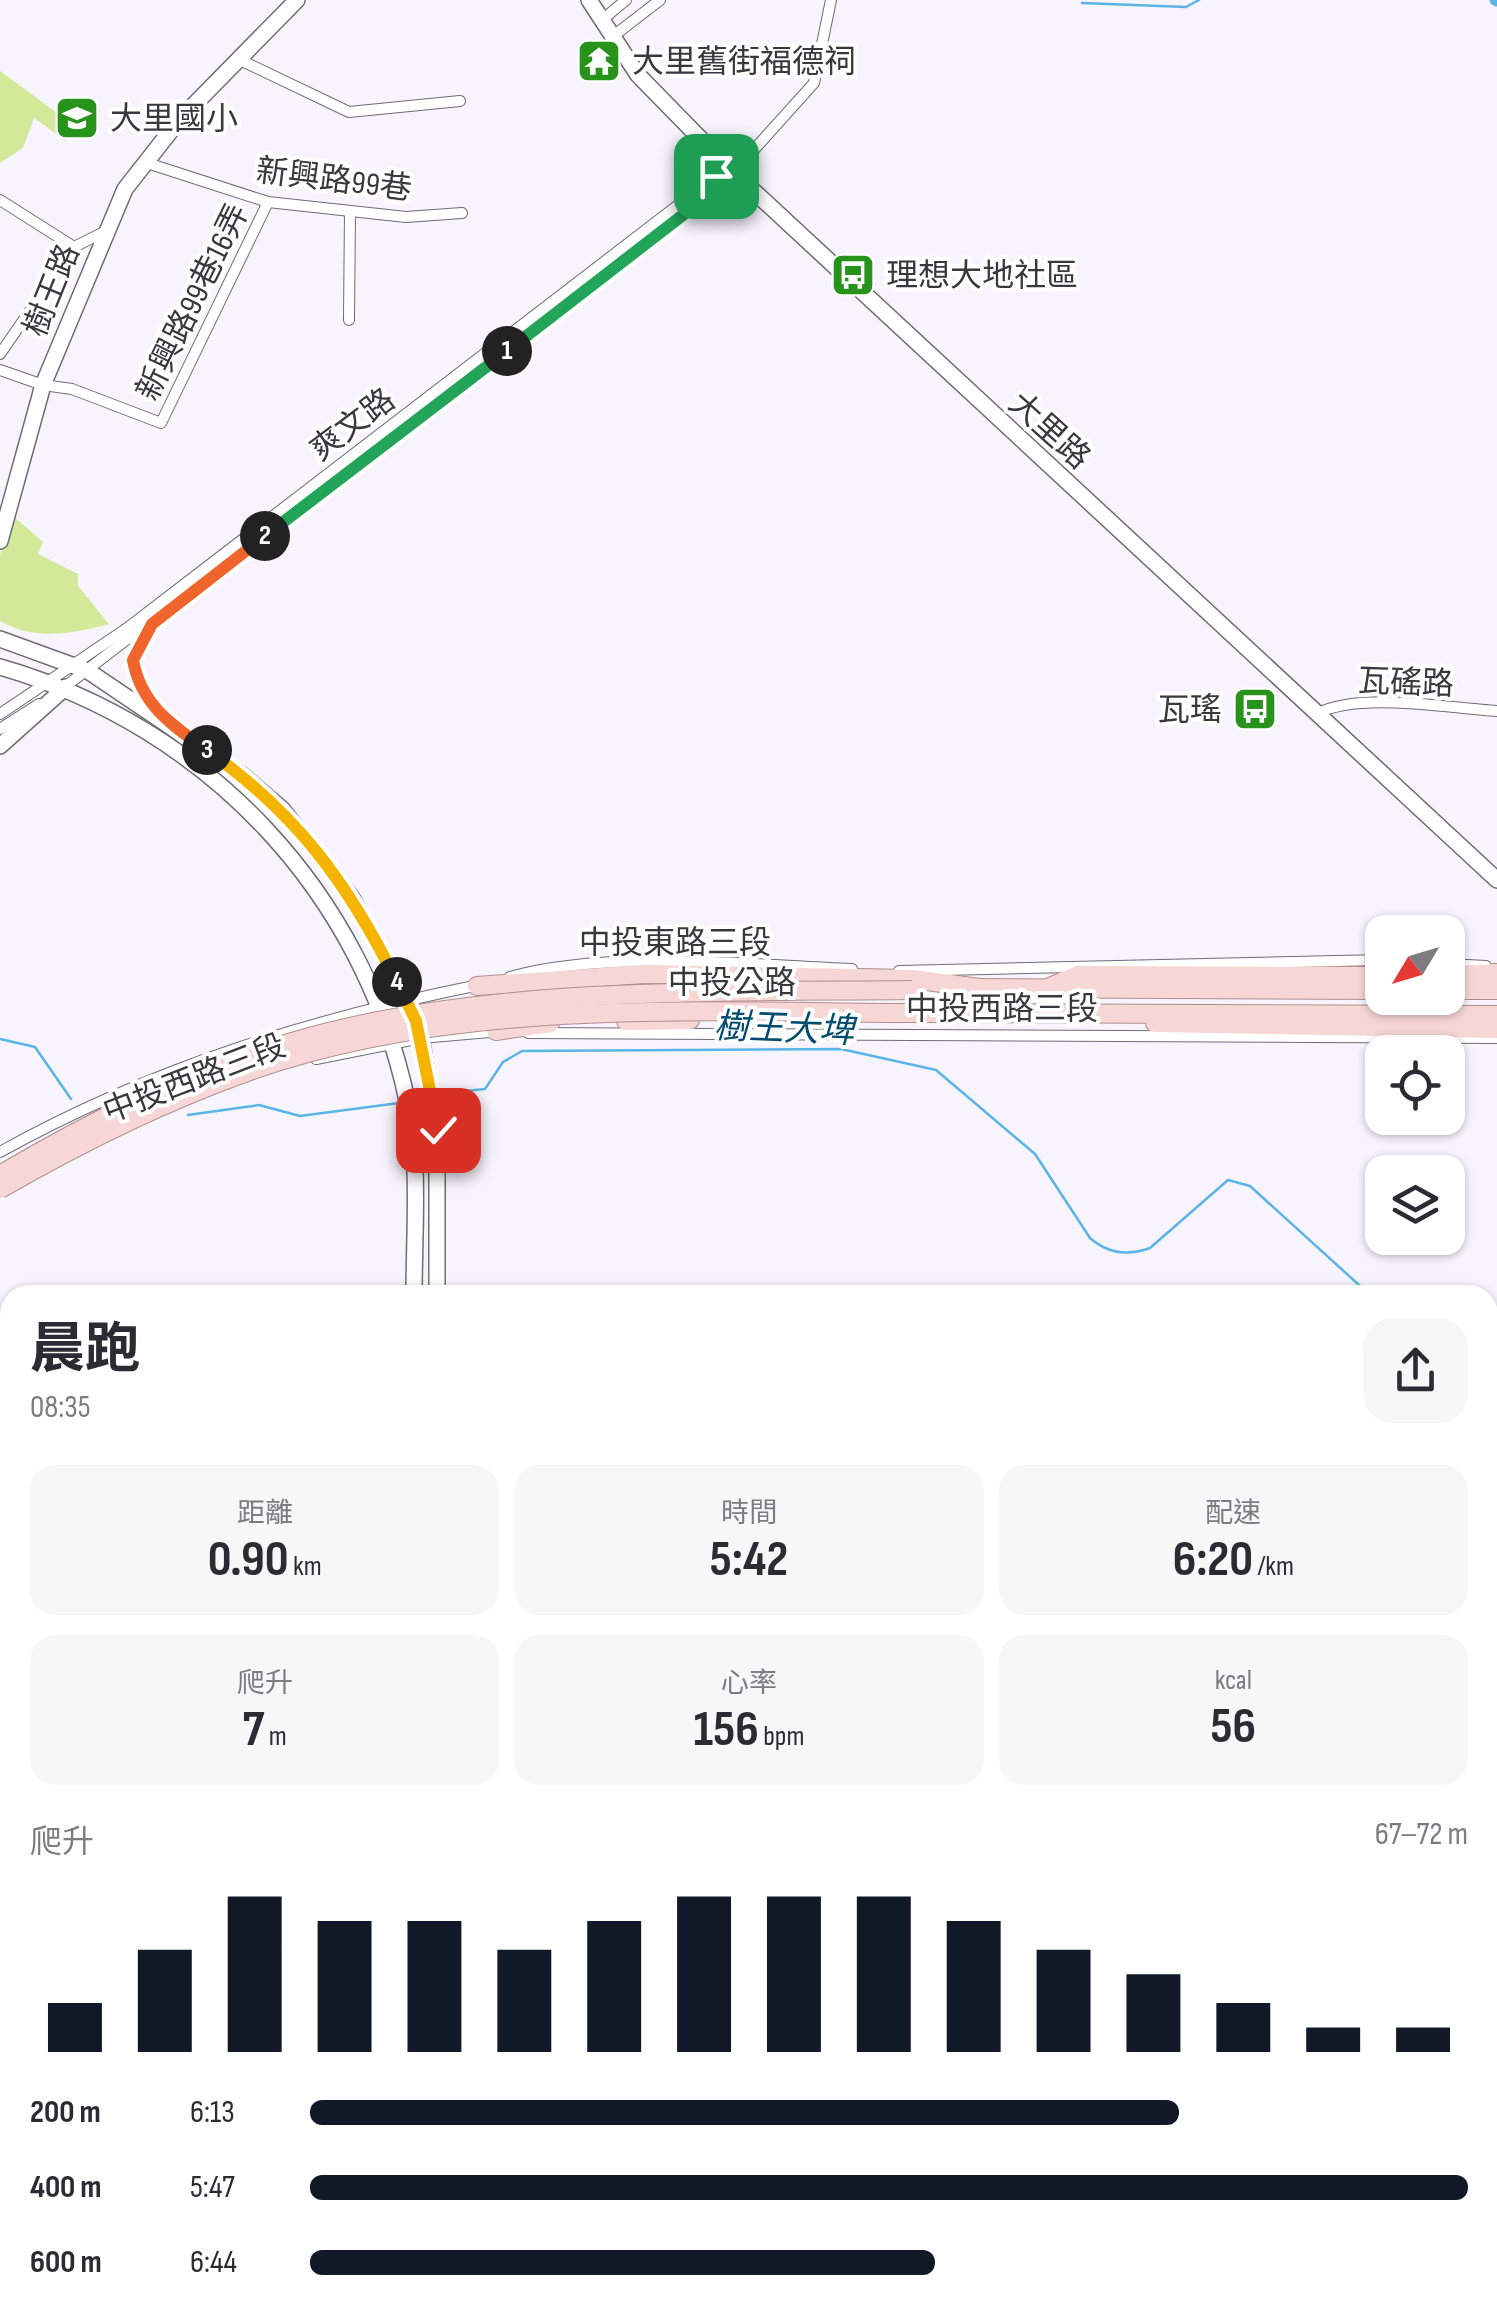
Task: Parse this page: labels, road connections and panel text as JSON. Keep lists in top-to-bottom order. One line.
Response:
{"streets":{"main road":["中投公路"],"street":["新興路99巷","樹王路","新興路99巷16弄","爽文路","大里路","瓦磘路","中投東路三段","中投西路三段"]},"crossings":[["新興路99巷","樹王路"],["新興路99巷","新興路99巷16弄"],["樹王路","新興路99巷16弄"],["爽文路","大里路"],["大里路","瓦磘路"],["中投公路","中投西路三段"]],"water":["樹王大埤"],"places":{"temple":["大里舊街福德祠"],"school or university":["大里國小"],"bus stop":["理想大地社區","瓦瑤"]},"north":"bottom left","page":{"pins":["1","2","3","4"],"heading":["晨跑","08:35"],"stats":[["距離","0.90 km"],["時間","5:42"],["配速","6:20 /km"],["爬升","7 m"],["心率","156 bpm"],["kcal","56"]],"chart":["爬升","67–72 m"],"list":[{"name":"200 m","note":"6:13"},{"name":"400 m","note":"5:47"},{"name":"600 m","note":"6:44"}]}}
